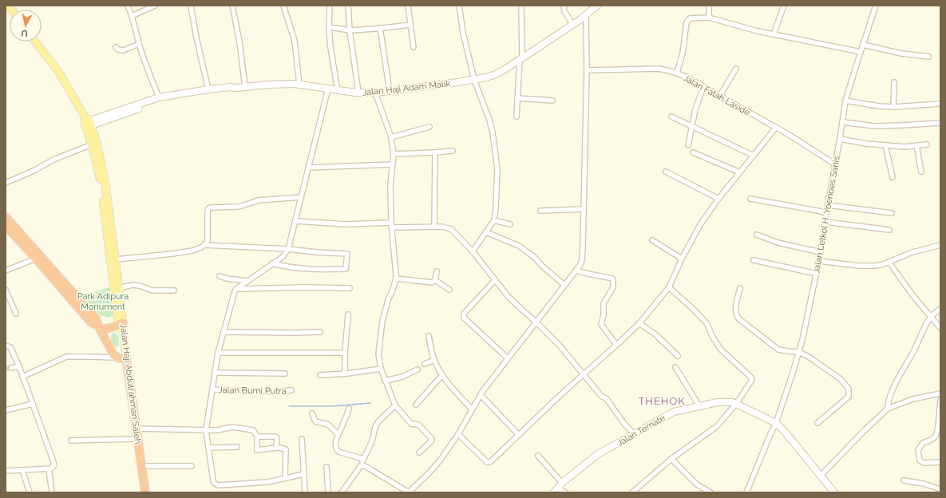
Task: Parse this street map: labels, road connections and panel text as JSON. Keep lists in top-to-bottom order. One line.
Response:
{"streets":{"highway":["Jalan Haji Abdulrahman Saleh"],"main road":["Jalan Haji Adam Malik","Jalan Ternate"],"street":["Jalan Fatah Laside","Jalan Letkol H. Yoenoes Sanis","Jalan Bumi Putra"]},"crossings":[["Jalan Haji Adam Malik","Jalan Haji Abdulrahman Saleh"],["Jalan Fatah Laside","Jalan Letkol H. Yoenoes Sanis"],["Jalan Letkol H. Yoenoes Sanis","Jalan Ternate"]],"districts":["THEHOK"],"parks":["Park Adipura Monument"],"north":"bottom"}
